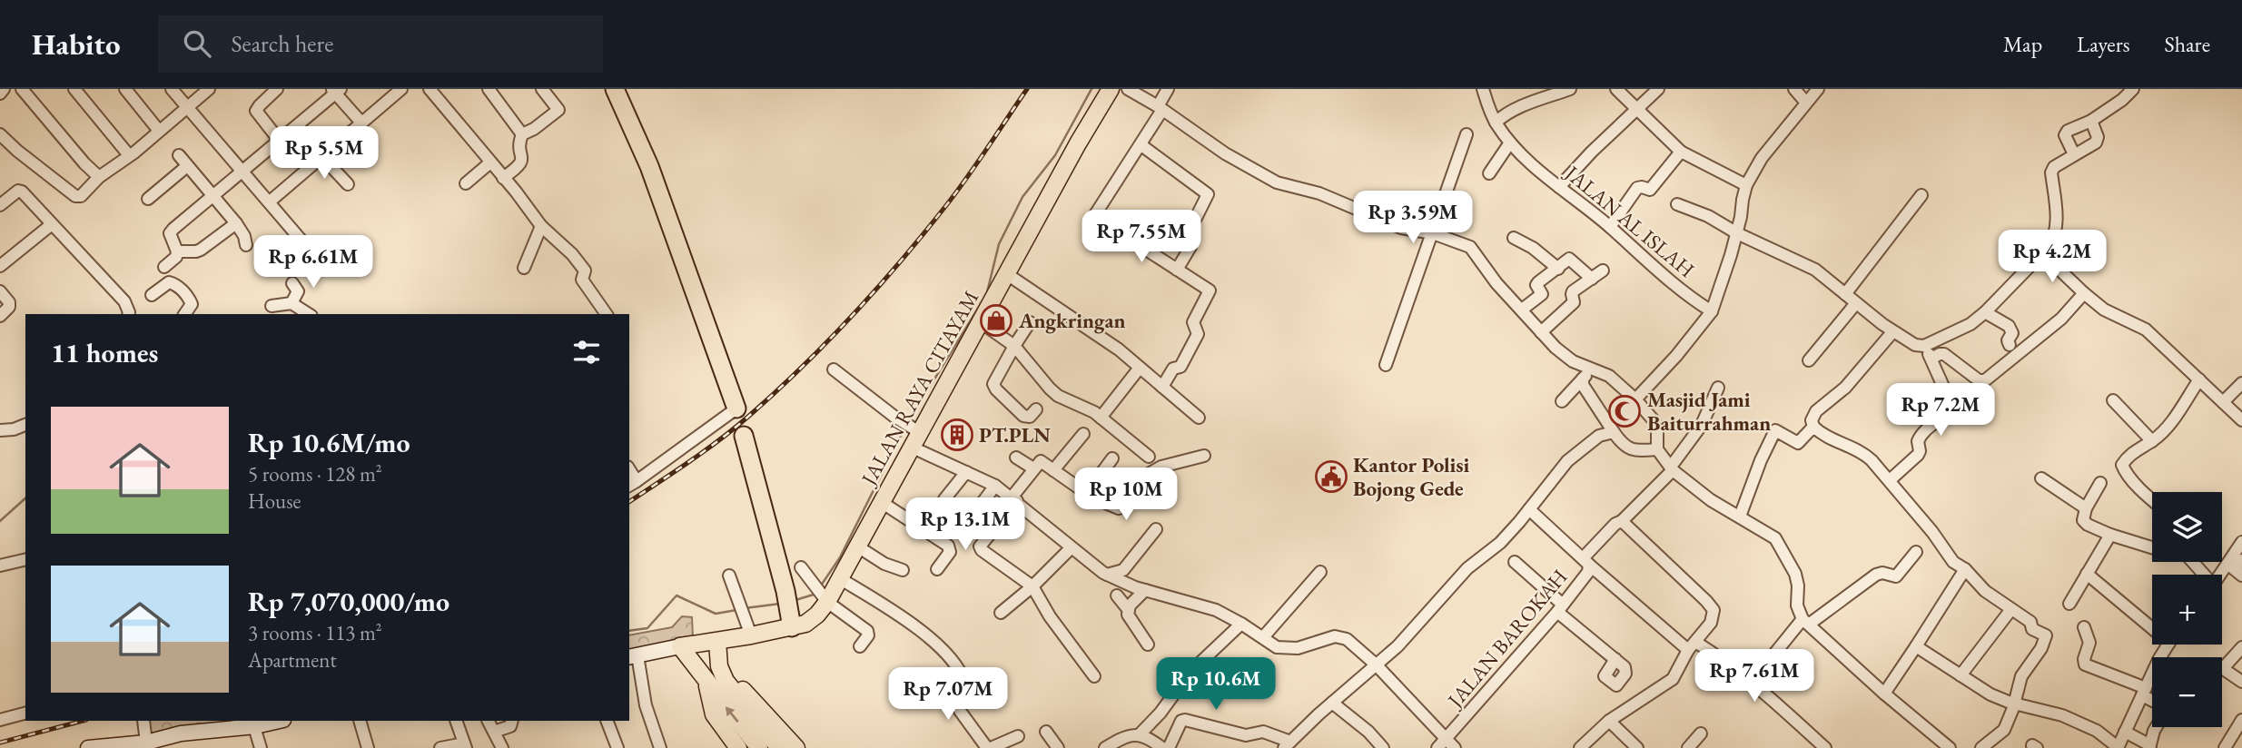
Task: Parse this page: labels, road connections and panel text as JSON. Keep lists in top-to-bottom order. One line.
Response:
{"streets":{"main road":["JALAN RAYA CITAYAM"],"street":["JALAN AL ISLAH","JALAN BAROKAH"]},"places":{"shop":["Angkringan"],"mosque":["Masjid Jami Baiturrahman"],"building":["PT.PLN"],"public building":["Kantor Polisi Bojong Gede"]},"page":{"header":"Habito","search":"Search here","nav":["Map","Layers","Share"],"price":["Rp 5.5M","Rp 3.59M","Rp 7.55M","Rp 4.2M","Rp 6.61M","Rp 7.2M","Rp 10M","Rp 13.1M","Rp 7.61M","Rp 10.6M","Rp 7.07M"],"heading":"11 homes","list":[{"name":"Rp 10.6M/mo","note":"5 rooms · 128 m² · House"},{"name":"Rp 7,070,000/mo","note":"3 rooms · 113 m² · Apartment"}],"map_buttons":["+","−"]}}
